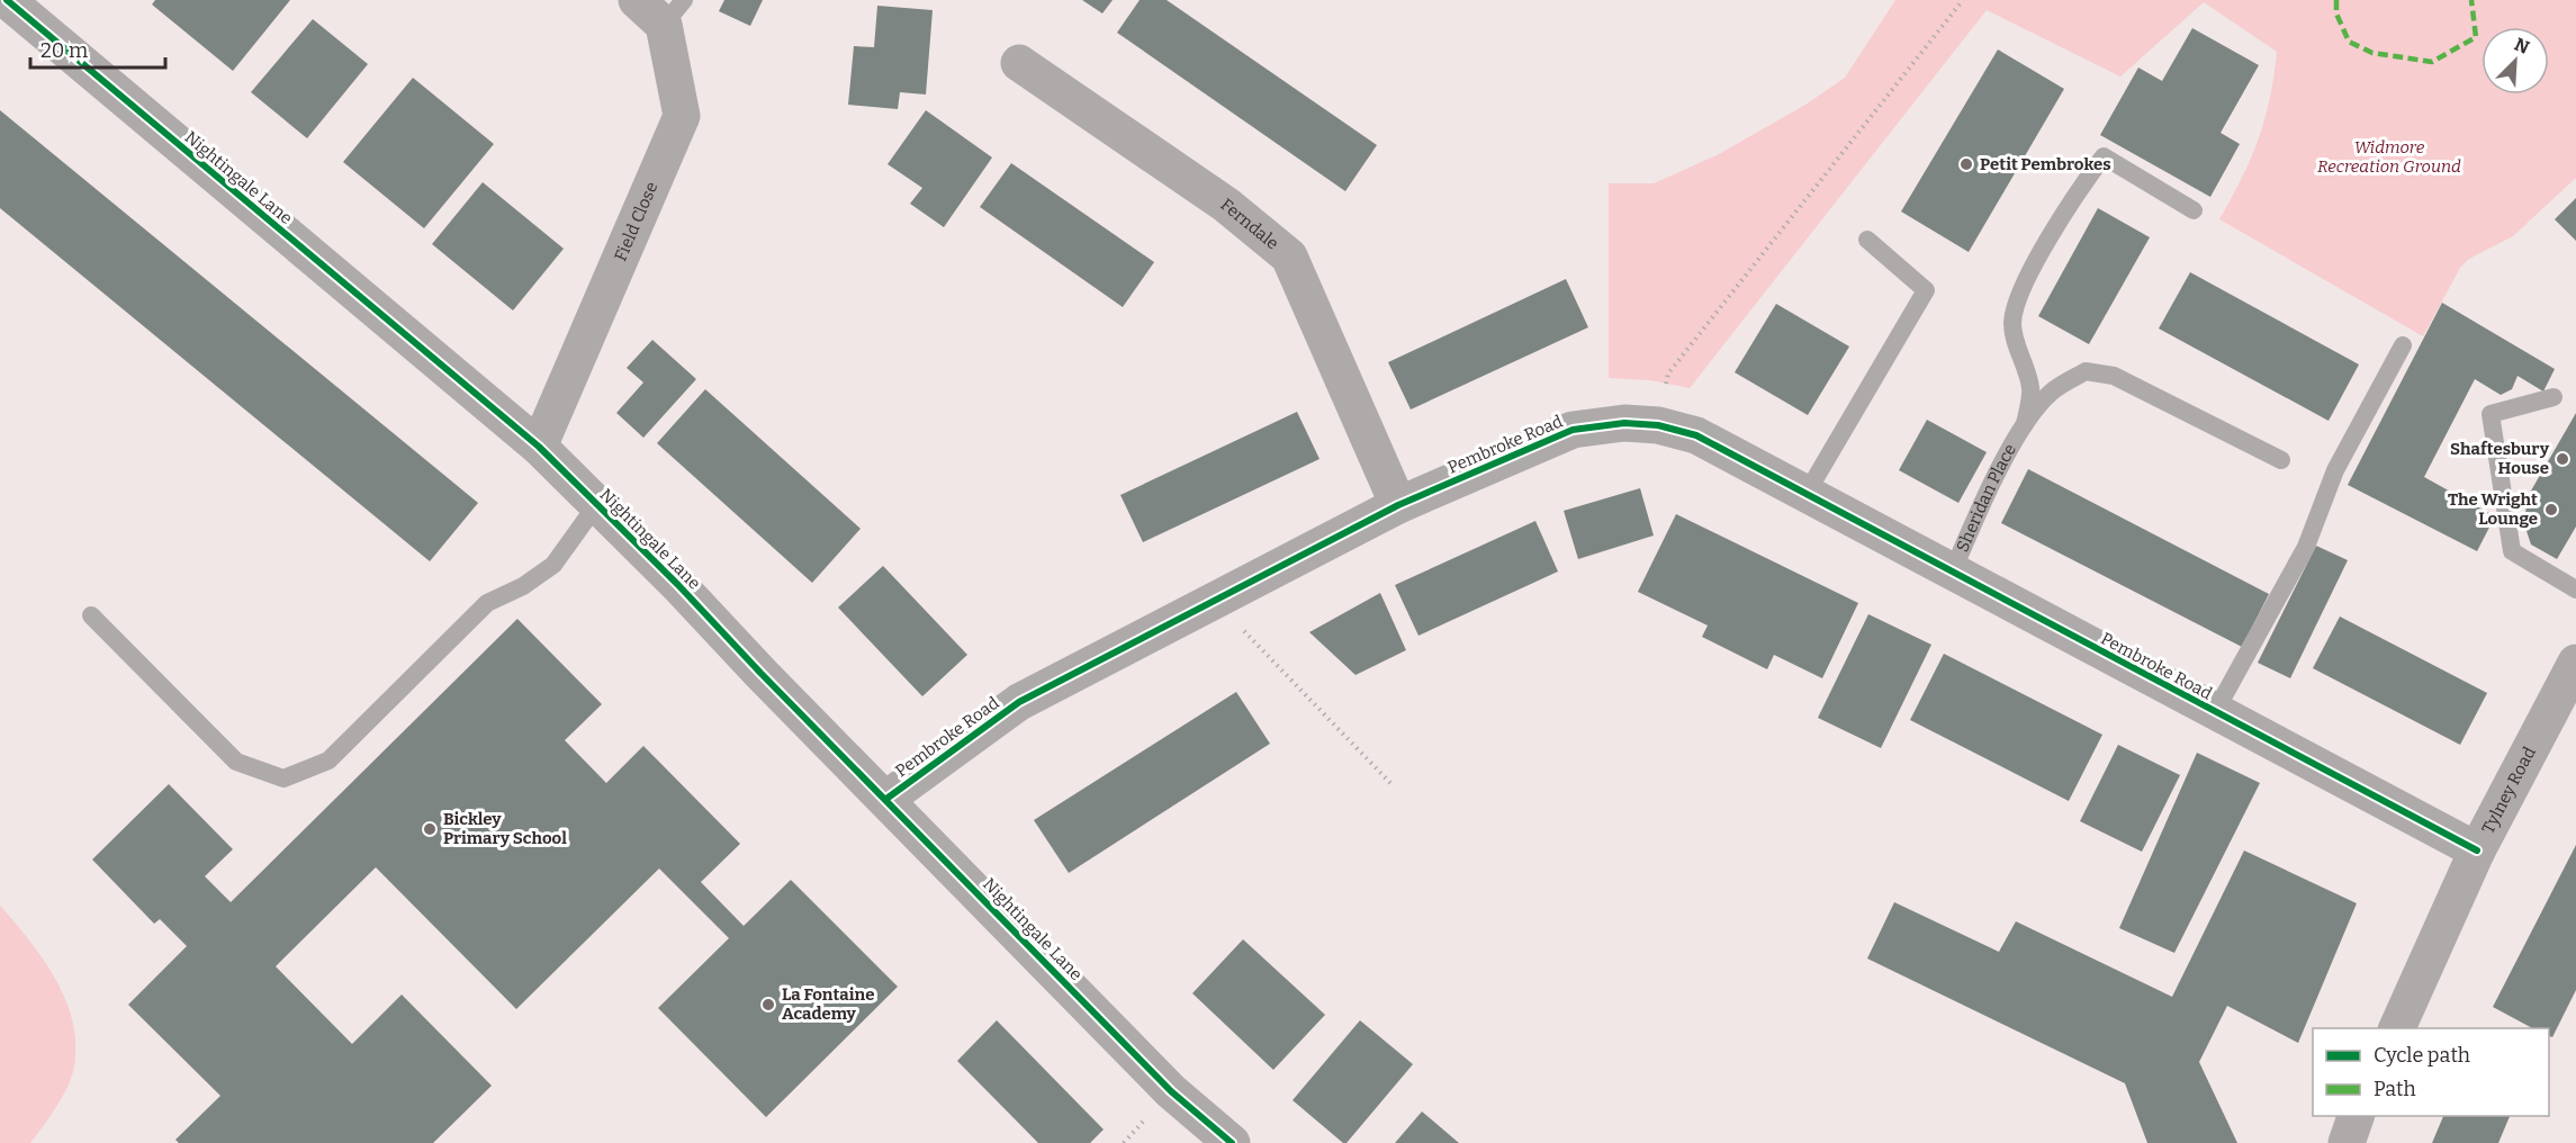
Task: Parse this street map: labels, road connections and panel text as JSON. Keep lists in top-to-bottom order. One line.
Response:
{"streets":{"street":["Nightingale Lane","Field Close","Ferndale","Pembroke Road","Tylney Road"],"lane":["Sheridan Place"]},"crossings":[["Nightingale Lane","Field Close"],["Nightingale Lane","Pembroke Road"],["Ferndale","Pembroke Road"],["Pembroke Road","Sheridan Place"],["Pembroke Road","Tylney Road"]],"parks":["Widmore Recreation Ground"],"places":["Petit Pembrokes","Shaftesbury House","The Wright Lounge","Bickley Primary School","La Fontaine Academy"],"legend":["Cycle path","Path"],"scale_bar":"20 m","north":"top right"}
